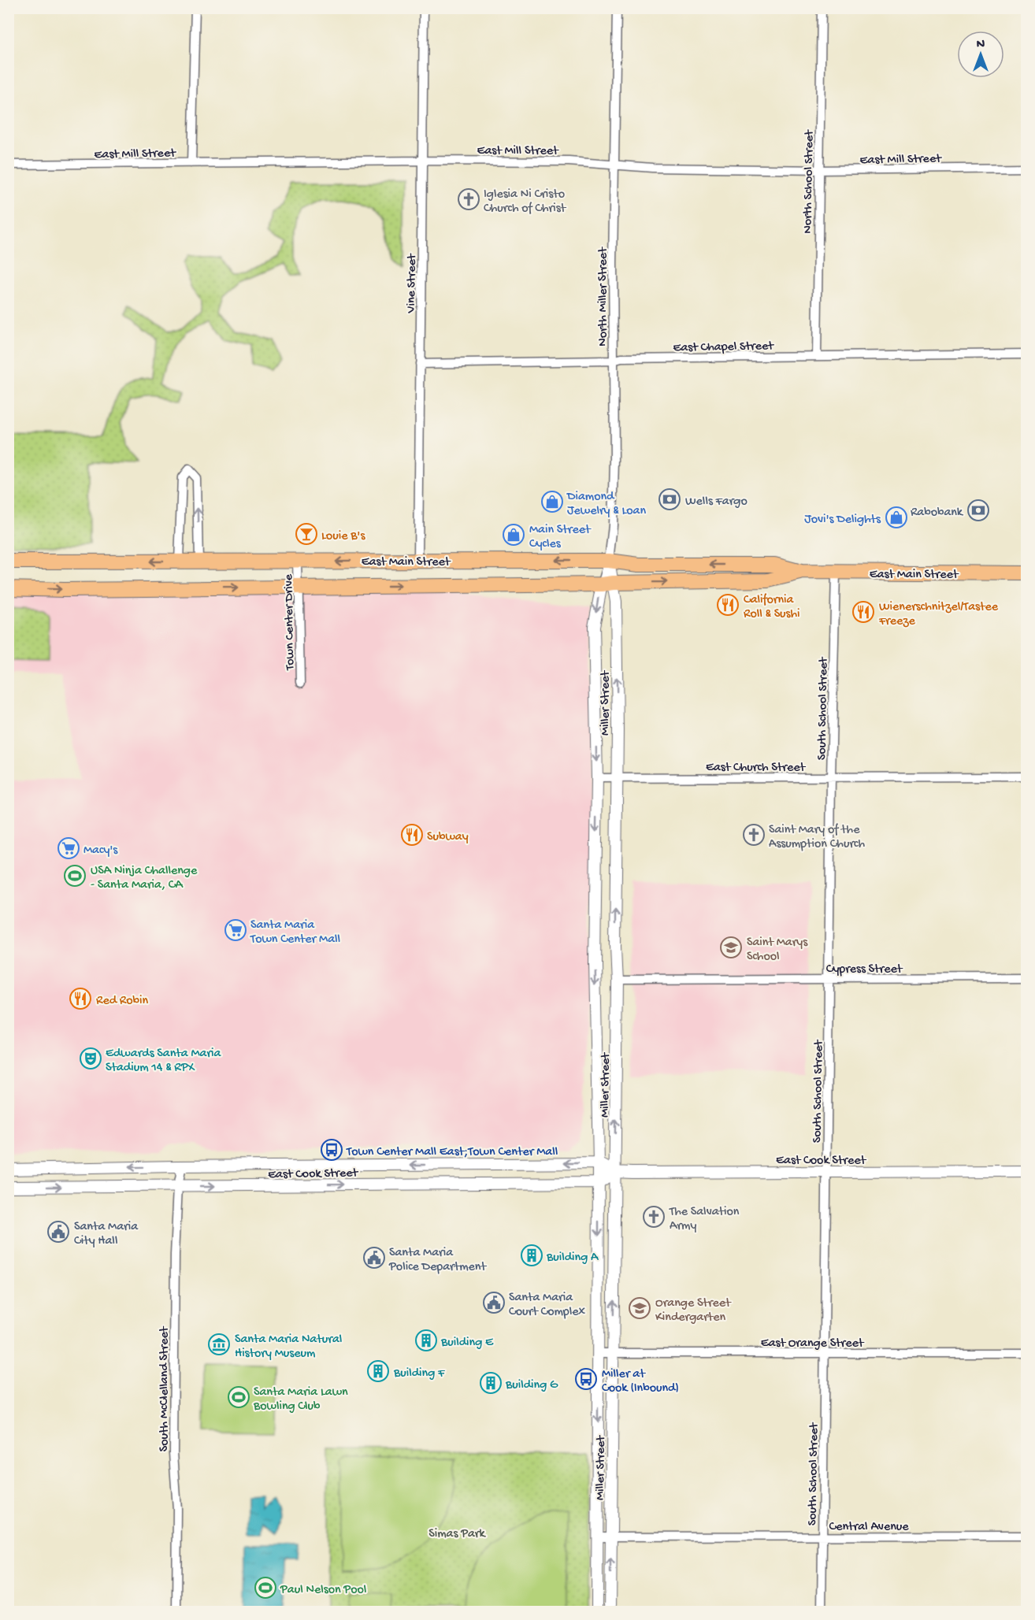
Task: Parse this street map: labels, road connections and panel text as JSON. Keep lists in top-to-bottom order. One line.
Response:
{"streets":{"main road":["East Main Street"],"street":["East Mill Street","North School Street","Vine Street","North Miller Street","East Chapel Street","Town Center Drive","Miller Street","South School Street","East Church Street","Cypress Street","East Cook Street","East Orange Street","South McClelland Street","Central Avenue"]},"crossings":[["East Mill Street","North School Street"],["East Mill Street","Vine Street"],["East Mill Street","North Miller Street"],["North School Street","East Chapel Street"],["Vine Street","East Chapel Street"],["Vine Street","East Main Street"],["North Miller Street","East Chapel Street"],["North Miller Street","East Main Street"],["North Miller Street","Miller Street"],["East Main Street","Town Center Drive"],["East Main Street","Miller Street"],["East Main Street","South School Street"],["Miller Street","East Church Street"],["Miller Street","Cypress Street"],["Miller Street","East Cook Street"],["Miller Street","East Orange Street"],["Miller Street","Central Avenue"],["South School Street","East Church Street"],["South School Street","Cypress Street"],["South School Street","East Cook Street"],["South School Street","East Orange Street"],["South School Street","Central Avenue"],["East Cook Street","South McClelland Street"]],"parks":["Simas Park"],"places":{"church":["Iglesia Ni Cristo Church of Christ","Saint Mary of the Assumption Church","The Salvation Army"],"bank":["Wells Fargo","Rabobank"],"shop":["Diamond Jewelry & Loan","Jovi's Delights","Main Street Cycles"],"bar":["Louie B's"],"restaurant":["California Roll & Sushi","Wienerschnitzel/Tastee Freeze","Subway","Red Robin"],"supermarket":["Macy's","Santa Maria Town Center Mall"],"sports":["USA Ninja Challenge - Santa Maria, CA","Santa Maria Lawn Bowling Club","Paul Nelson Pool"],"school or university":["Saint Marys School","Orange Street Kindergarten"],"theatre":["Edwards Santa Maria Stadium 14 & RPX"],"bus stop":["Town Center Mall East;Town Center Mall","Miller at Cook (Inbound)"],"public building":["Santa Maria City Hall","Santa Maria Police Department","Santa Maria Court Complex"],"building":["Building A","Building E","Building F","Building G"],"museum":["Santa Maria Natural History Museum"]},"north":"top"}
